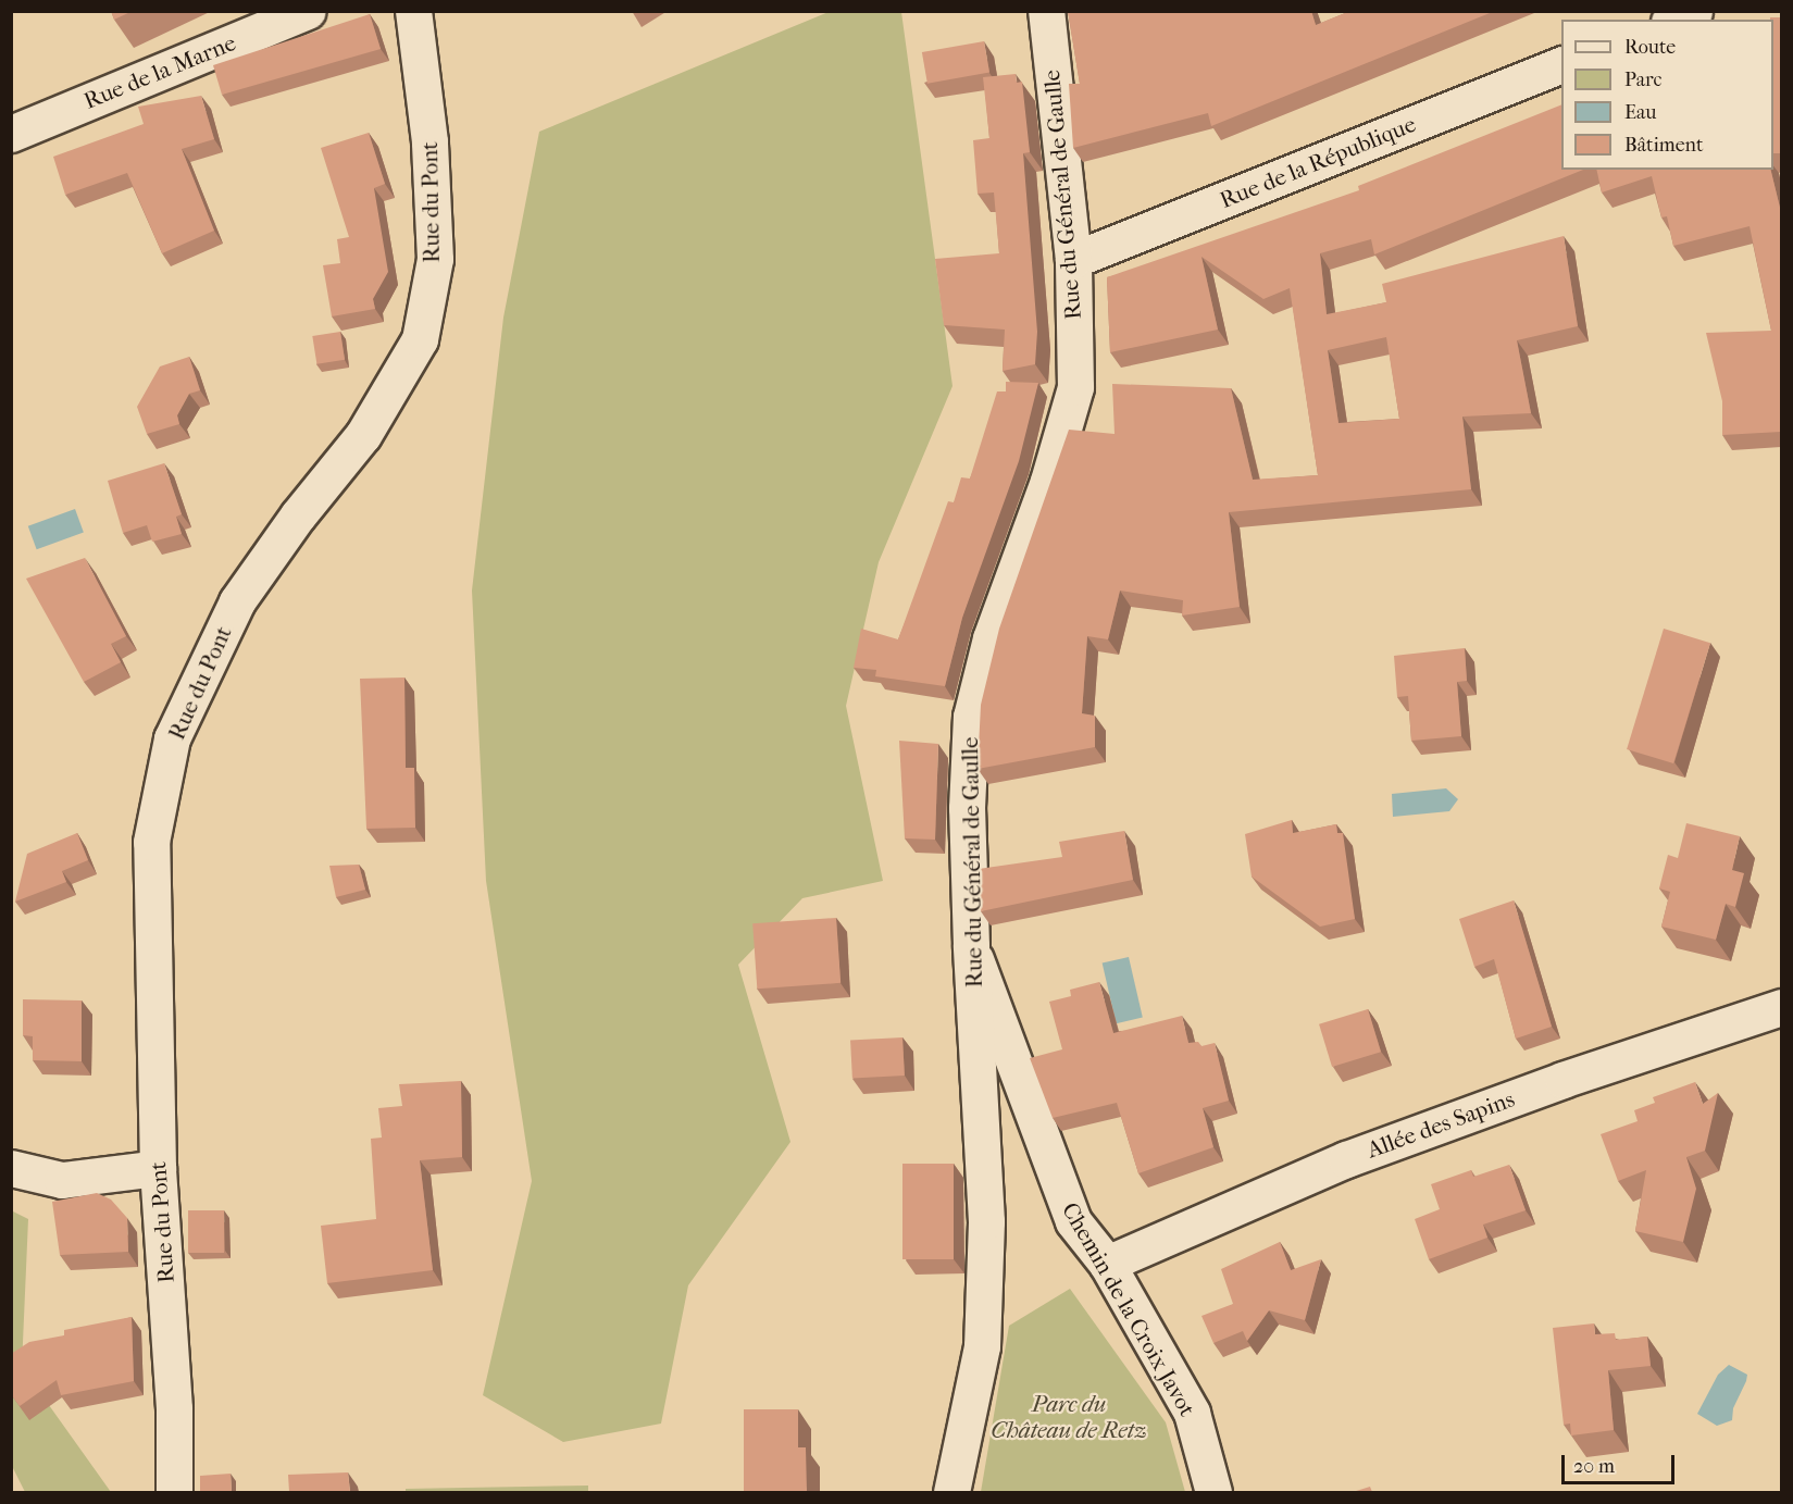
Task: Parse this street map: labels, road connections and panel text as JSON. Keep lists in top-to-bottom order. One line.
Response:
{"streets":{"street":["Rue de la Marne","Rue de la République","Rue du Général de Gaulle","Rue du Pont","Allée des Sapins","Chemin de la Croix Javot"]},"crossings":[["Rue de la République","Rue du Général de Gaulle"],["Rue du Général de Gaulle","Chemin de la Croix Javot"],["Allée des Sapins","Chemin de la Croix Javot"]],"parks":["Parc du Château de Retz"],"legend":["Route","Parc","Eau","Bâtiment"],"scale_bar":"20 m"}
